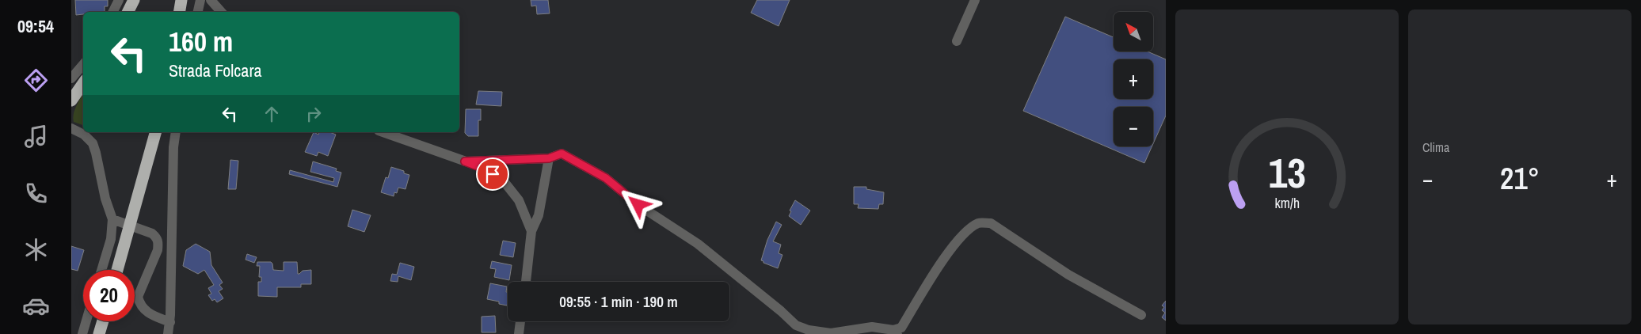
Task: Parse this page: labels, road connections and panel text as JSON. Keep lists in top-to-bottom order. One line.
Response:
{"north":"top left","page":{"tabs":"09:54","tile":"Clima","map_buttons":["+","−"],"turn":["160 m","Strada Folcara"],"heat":["−","21°","+"],"limit":"20","trip":"09:55 · 1 min · 190 m","gauge":["13","km/h"]}}
